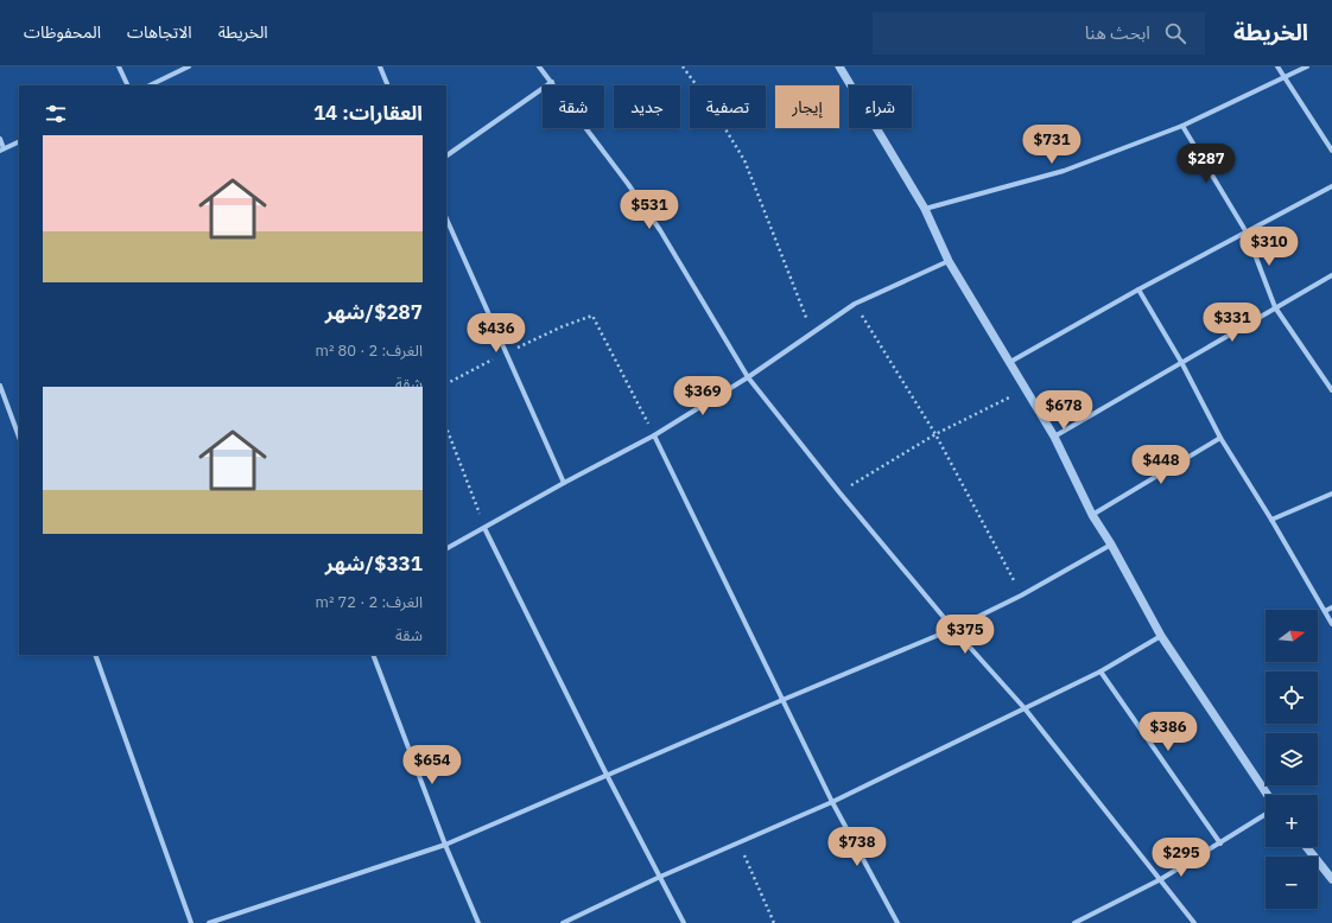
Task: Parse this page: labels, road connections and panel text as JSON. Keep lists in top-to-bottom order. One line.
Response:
{"north":"right","page":{"header":"الخريطة","search":"ابحث هنا","nav":["الخريطة","الاتجاهات","المحفوظات"],"chip":["شراء","إيجار","تصفية","جديد","شقة"],"heading":"العقارات: 14","price":["$731","$287","$531","$310","$331","$436","$369","$678","$448","$375","$386","$654","$738","$295"],"list":[{"name":"$287/شهر","note":"الغرف: 2 · 80 m² · شقة"},{"name":"$331/شهر","note":"الغرف: 2 · 72 m² · شقة"}],"map_buttons":["+","−"]}}
